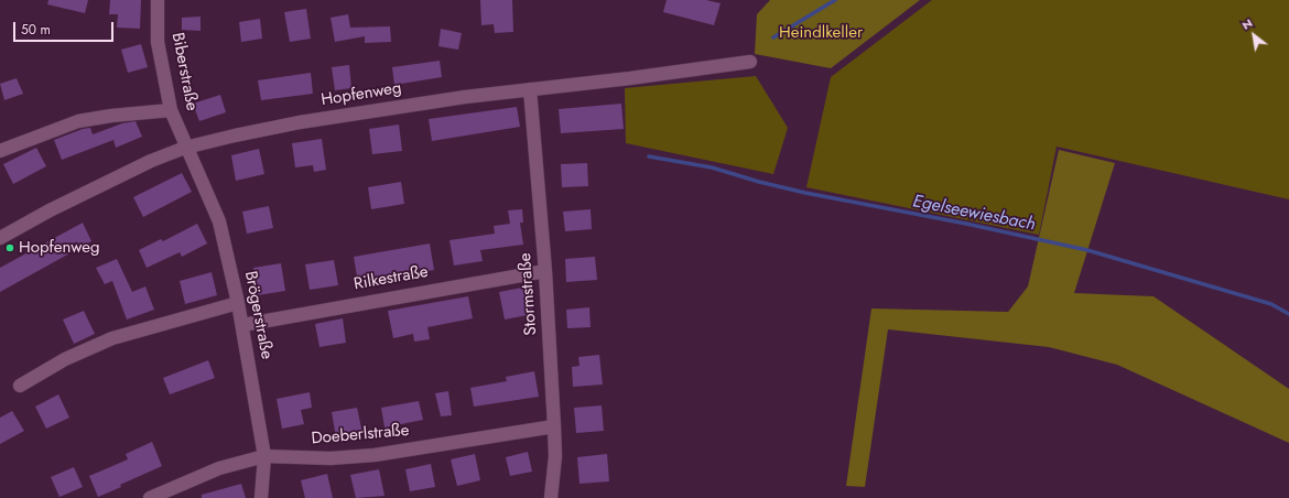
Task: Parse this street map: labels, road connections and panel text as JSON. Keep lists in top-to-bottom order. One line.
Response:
{"streets":{"street":["Biberstraße","Hopfenweg","Rilkestraße","Stormstraße","Brögerstraße","Doeberlstraße"]},"crossings":[["Biberstraße","Hopfenweg"],["Biberstraße","Brögerstraße"],["Hopfenweg","Stormstraße"],["Hopfenweg","Brögerstraße"],["Rilkestraße","Stormstraße"],["Rilkestraße","Brögerstraße"],["Stormstraße","Doeberlstraße"],["Brögerstraße","Doeberlstraße"]],"water":["Egelseewiesbach"],"parks":["Heindlkeller"],"places":["Hopfenweg"],"scale_bar":"50 m","north":"top left"}
